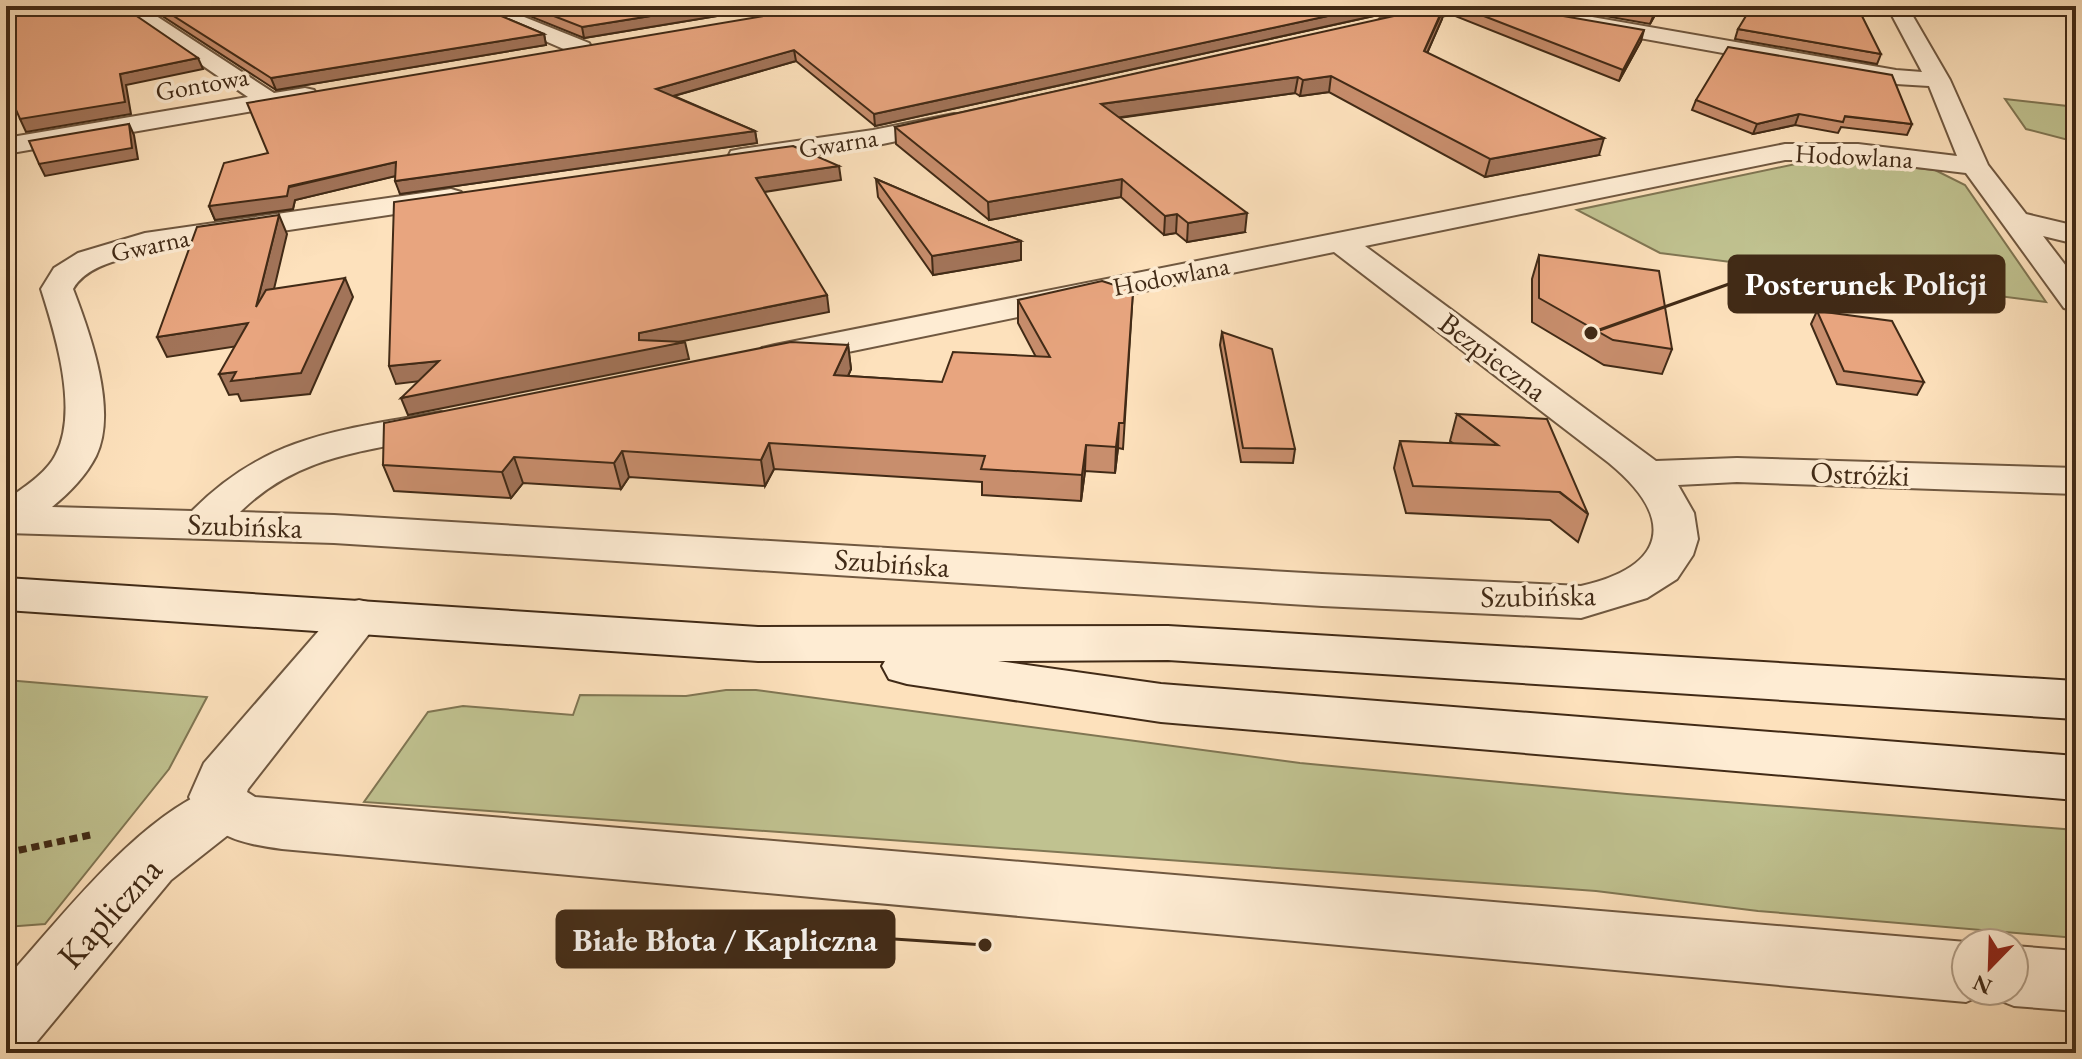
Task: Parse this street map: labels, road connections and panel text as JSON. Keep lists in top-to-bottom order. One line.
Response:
{"streets":{"street":["Gontowa","Gwarna","Hodowlana","Bezpieczna","Ostróżki","Szubińska","Kapliczna"]},"crossings":[["Gwarna","Szubińska"],["Hodowlana","Bezpieczna"],["Bezpieczna","Ostróżki"],["Bezpieczna","Szubińska"],["Ostróżki","Szubińska"]],"places":["Posterunek Policji","Białe Błota / Kapliczna"],"north":"bottom left"}
